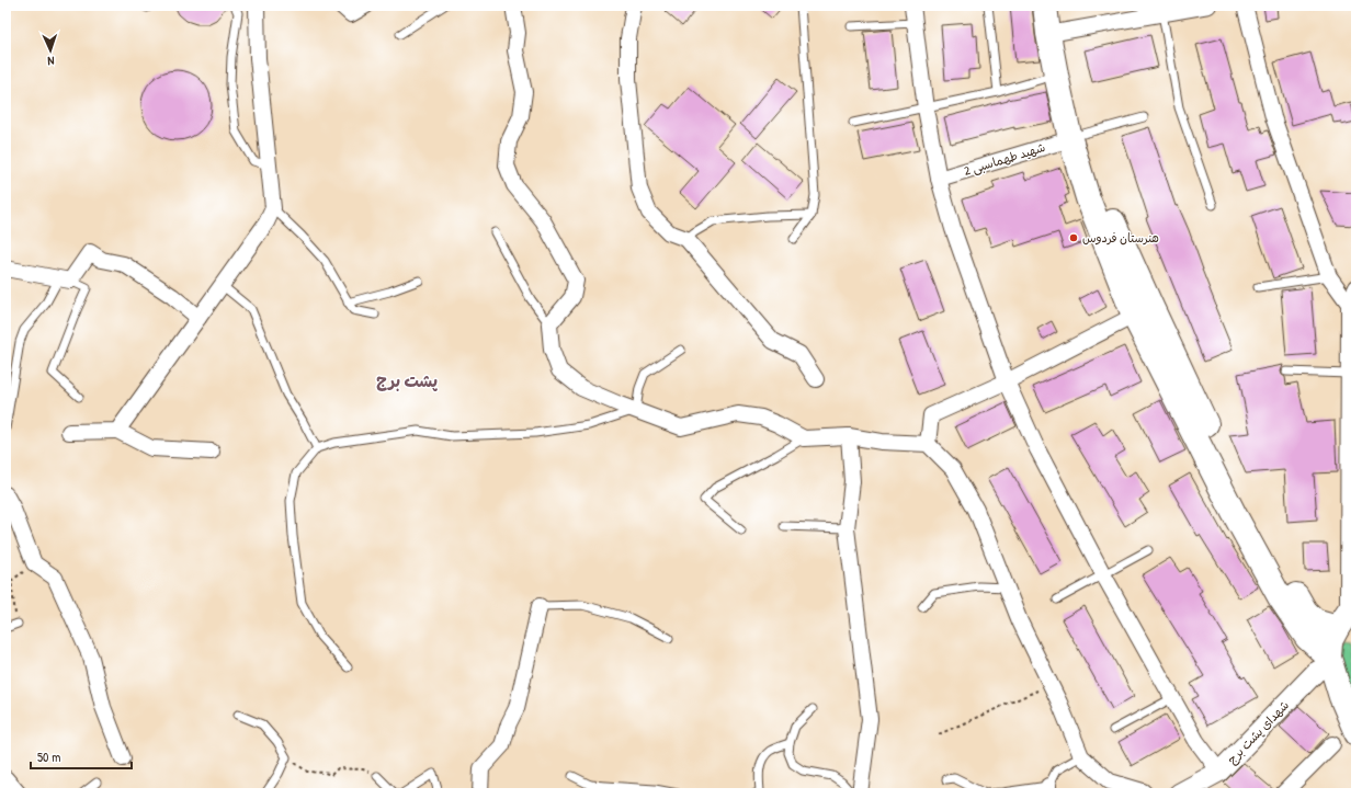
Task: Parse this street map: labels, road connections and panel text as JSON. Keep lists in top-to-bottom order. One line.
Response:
{"streets":{"street":["شهید طهماسبی 2","شهدای پشت برج"]},"districts":["پشت برج"],"places":["هنرستان فردوس"],"scale_bar":"50 m","north":"bottom"}
